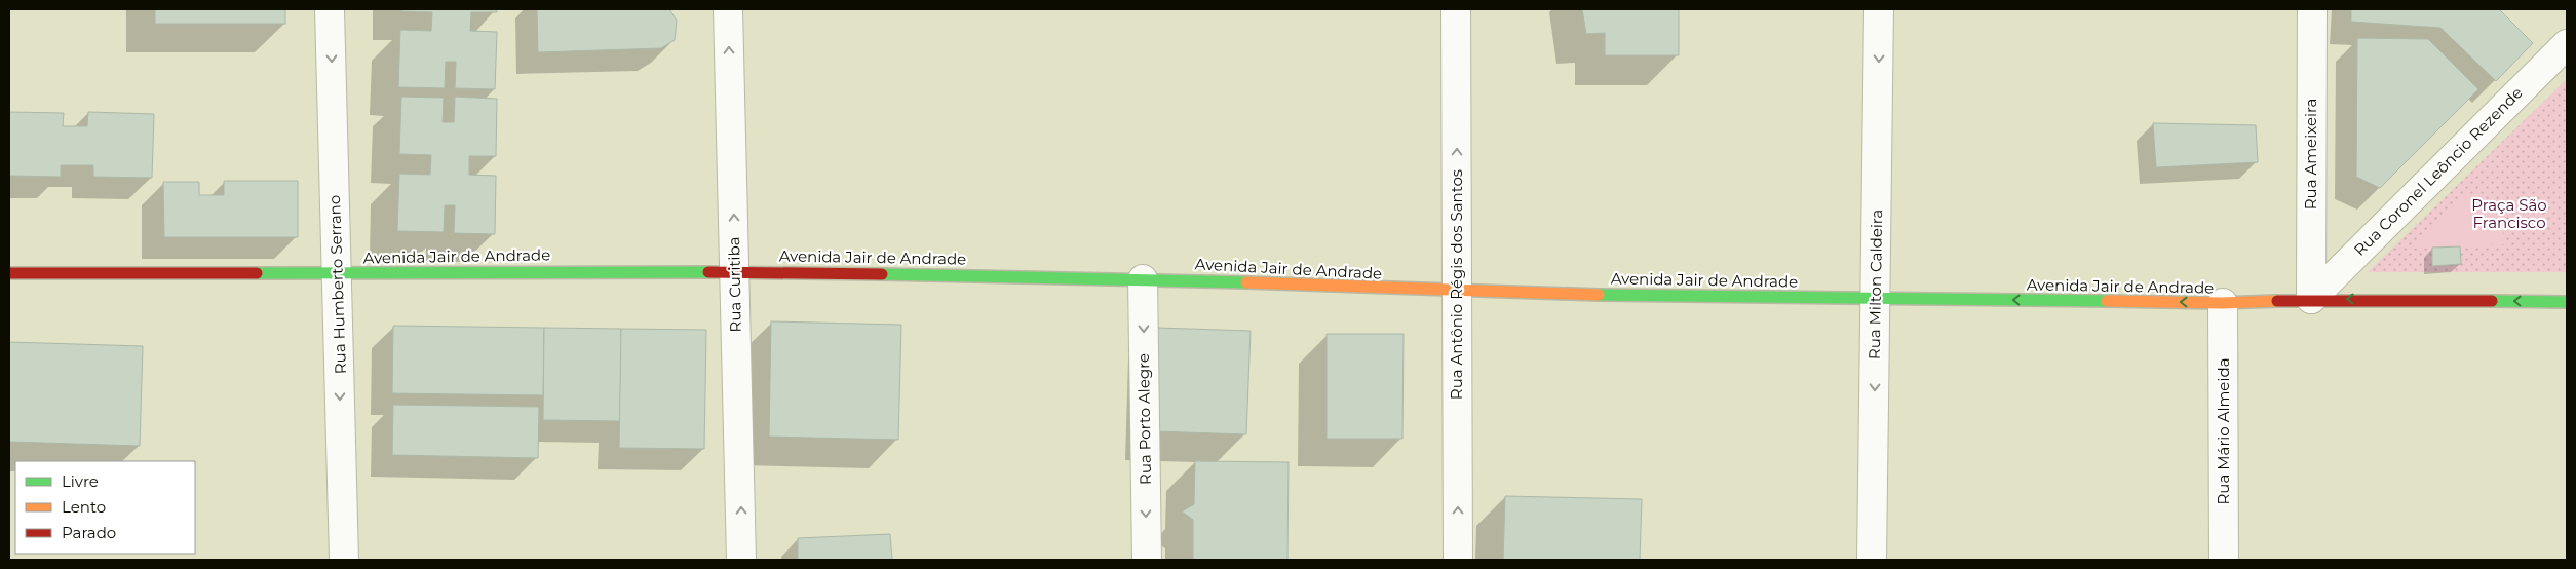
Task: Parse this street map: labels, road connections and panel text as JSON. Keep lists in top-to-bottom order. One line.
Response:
{"streets":{"main road":["Avenida Jair de Andrade"],"street":["Rua Ameixeira","Rua Coronel Leôncio Rezende","Rua Humberto Serrano","Rua Curitiba","Rua Antônio Régis dos Santos","Rua Milton Caldeira","Rua Porto Alegre","Rua Mário Almeida"]},"crossings":[["Rua Ameixeira","Rua Coronel Leôncio Rezende"],["Rua Ameixeira","Avenida Jair de Andrade"],["Rua Coronel Leôncio Rezende","Avenida Jair de Andrade"],["Avenida Jair de Andrade","Rua Humberto Serrano"],["Avenida Jair de Andrade","Rua Curitiba"],["Avenida Jair de Andrade","Rua Antônio Régis dos Santos"],["Avenida Jair de Andrade","Rua Milton Caldeira"],["Avenida Jair de Andrade","Rua Porto Alegre"],["Avenida Jair de Andrade","Rua Mário Almeida"]],"one_way":["Rua Humberto Serrano","Rua Curitiba","Rua Antônio Régis dos Santos","Rua Milton Caldeira","Rua Porto Alegre"],"parks":["Praça São Francisco"],"legend":["Livre","Lento","Parado"]}
